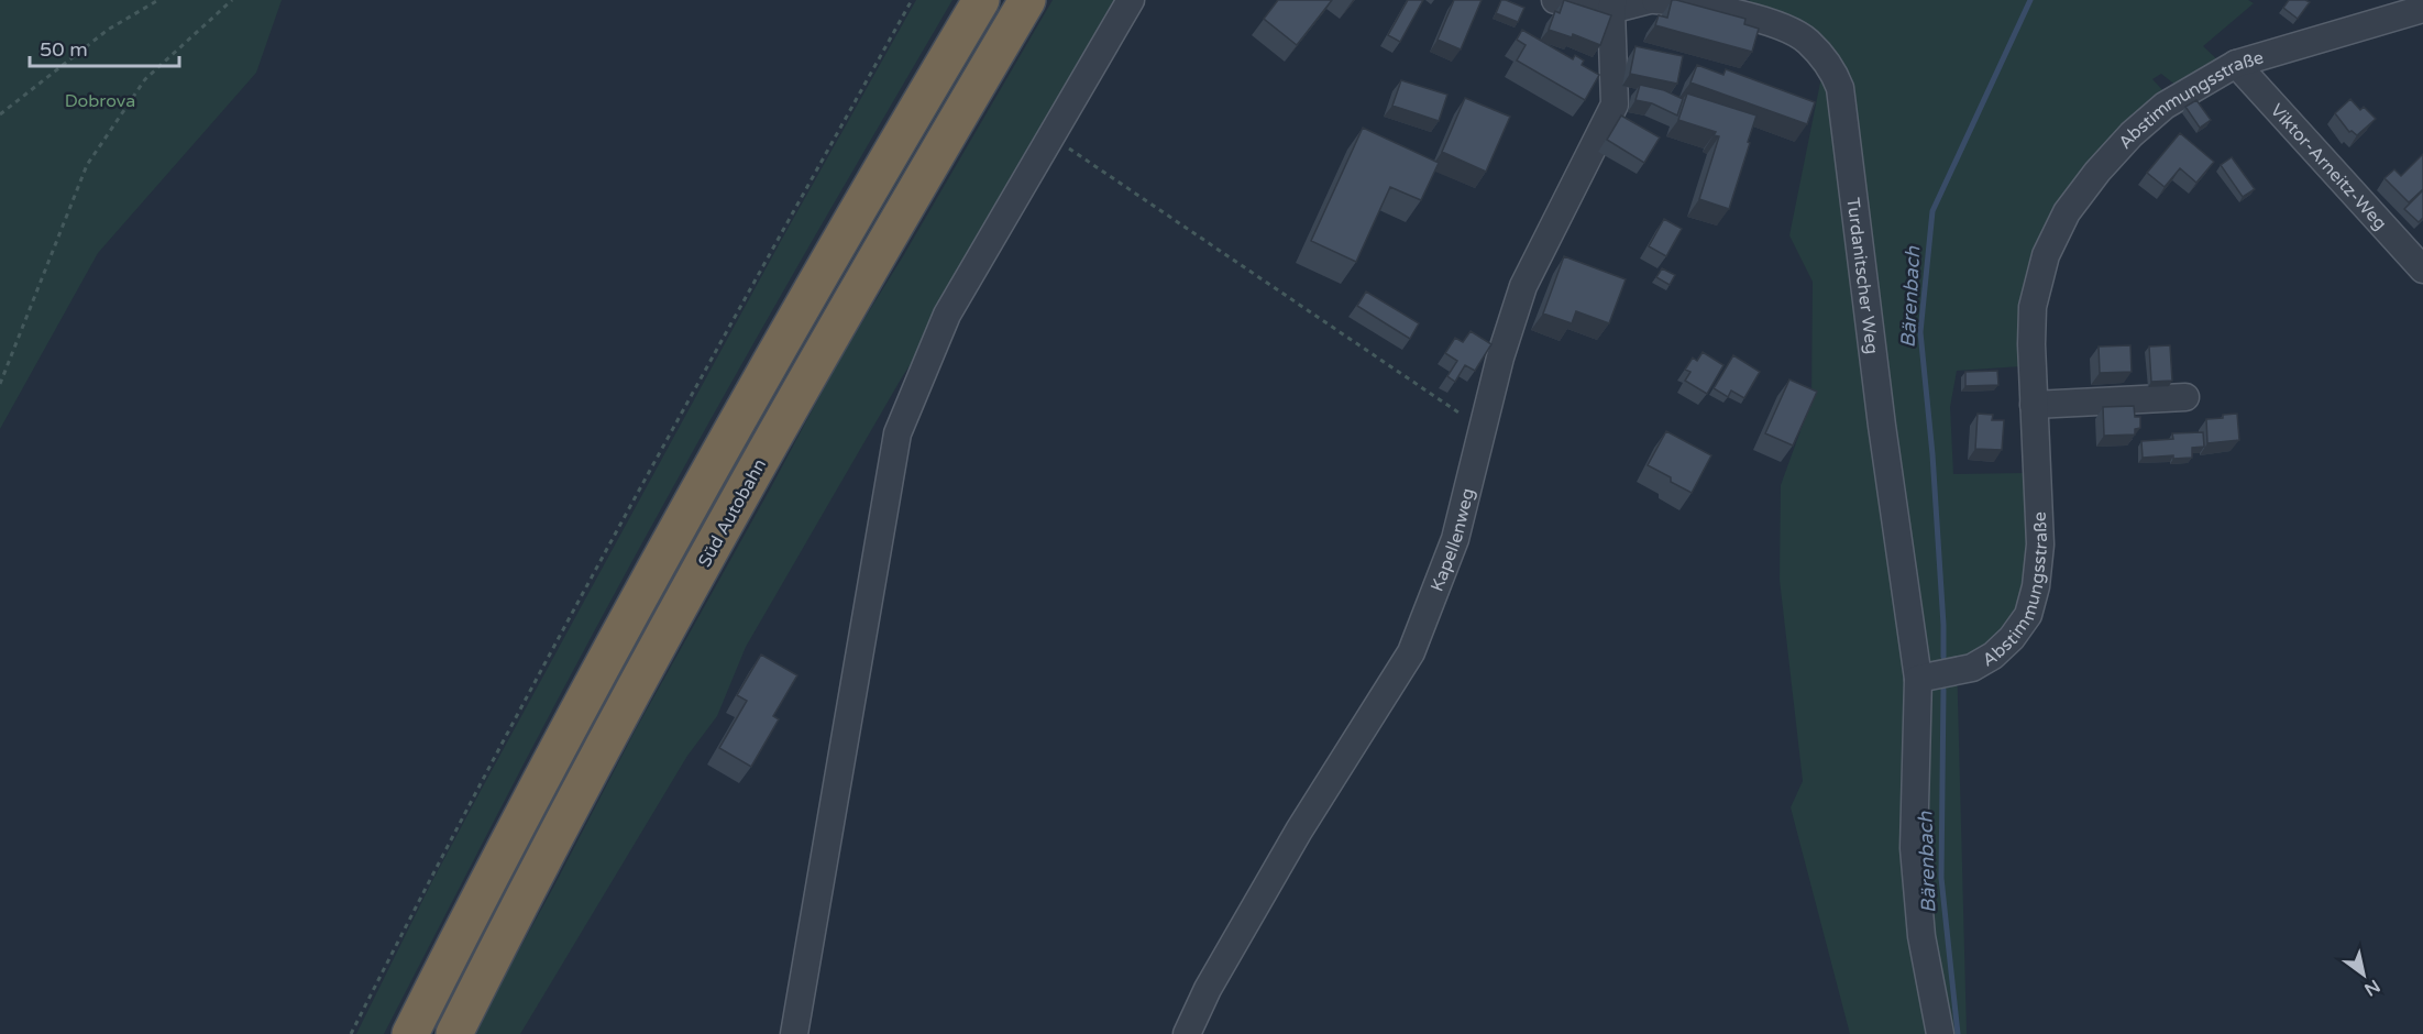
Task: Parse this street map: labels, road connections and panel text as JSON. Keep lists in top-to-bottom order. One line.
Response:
{"streets":{"highway":["Süd Autobahn"],"street":["Abstimmungsstraße","Viktor-Arneitz-Weg","Turdanitscher Weg","Kapellenweg"]},"crossings":[["Abstimmungsstraße","Viktor-Arneitz-Weg"],["Abstimmungsstraße","Turdanitscher Weg"]],"water":["Bärenbach"],"parks":["Dobrova"],"scale_bar":"50 m","north":"bottom right"}
